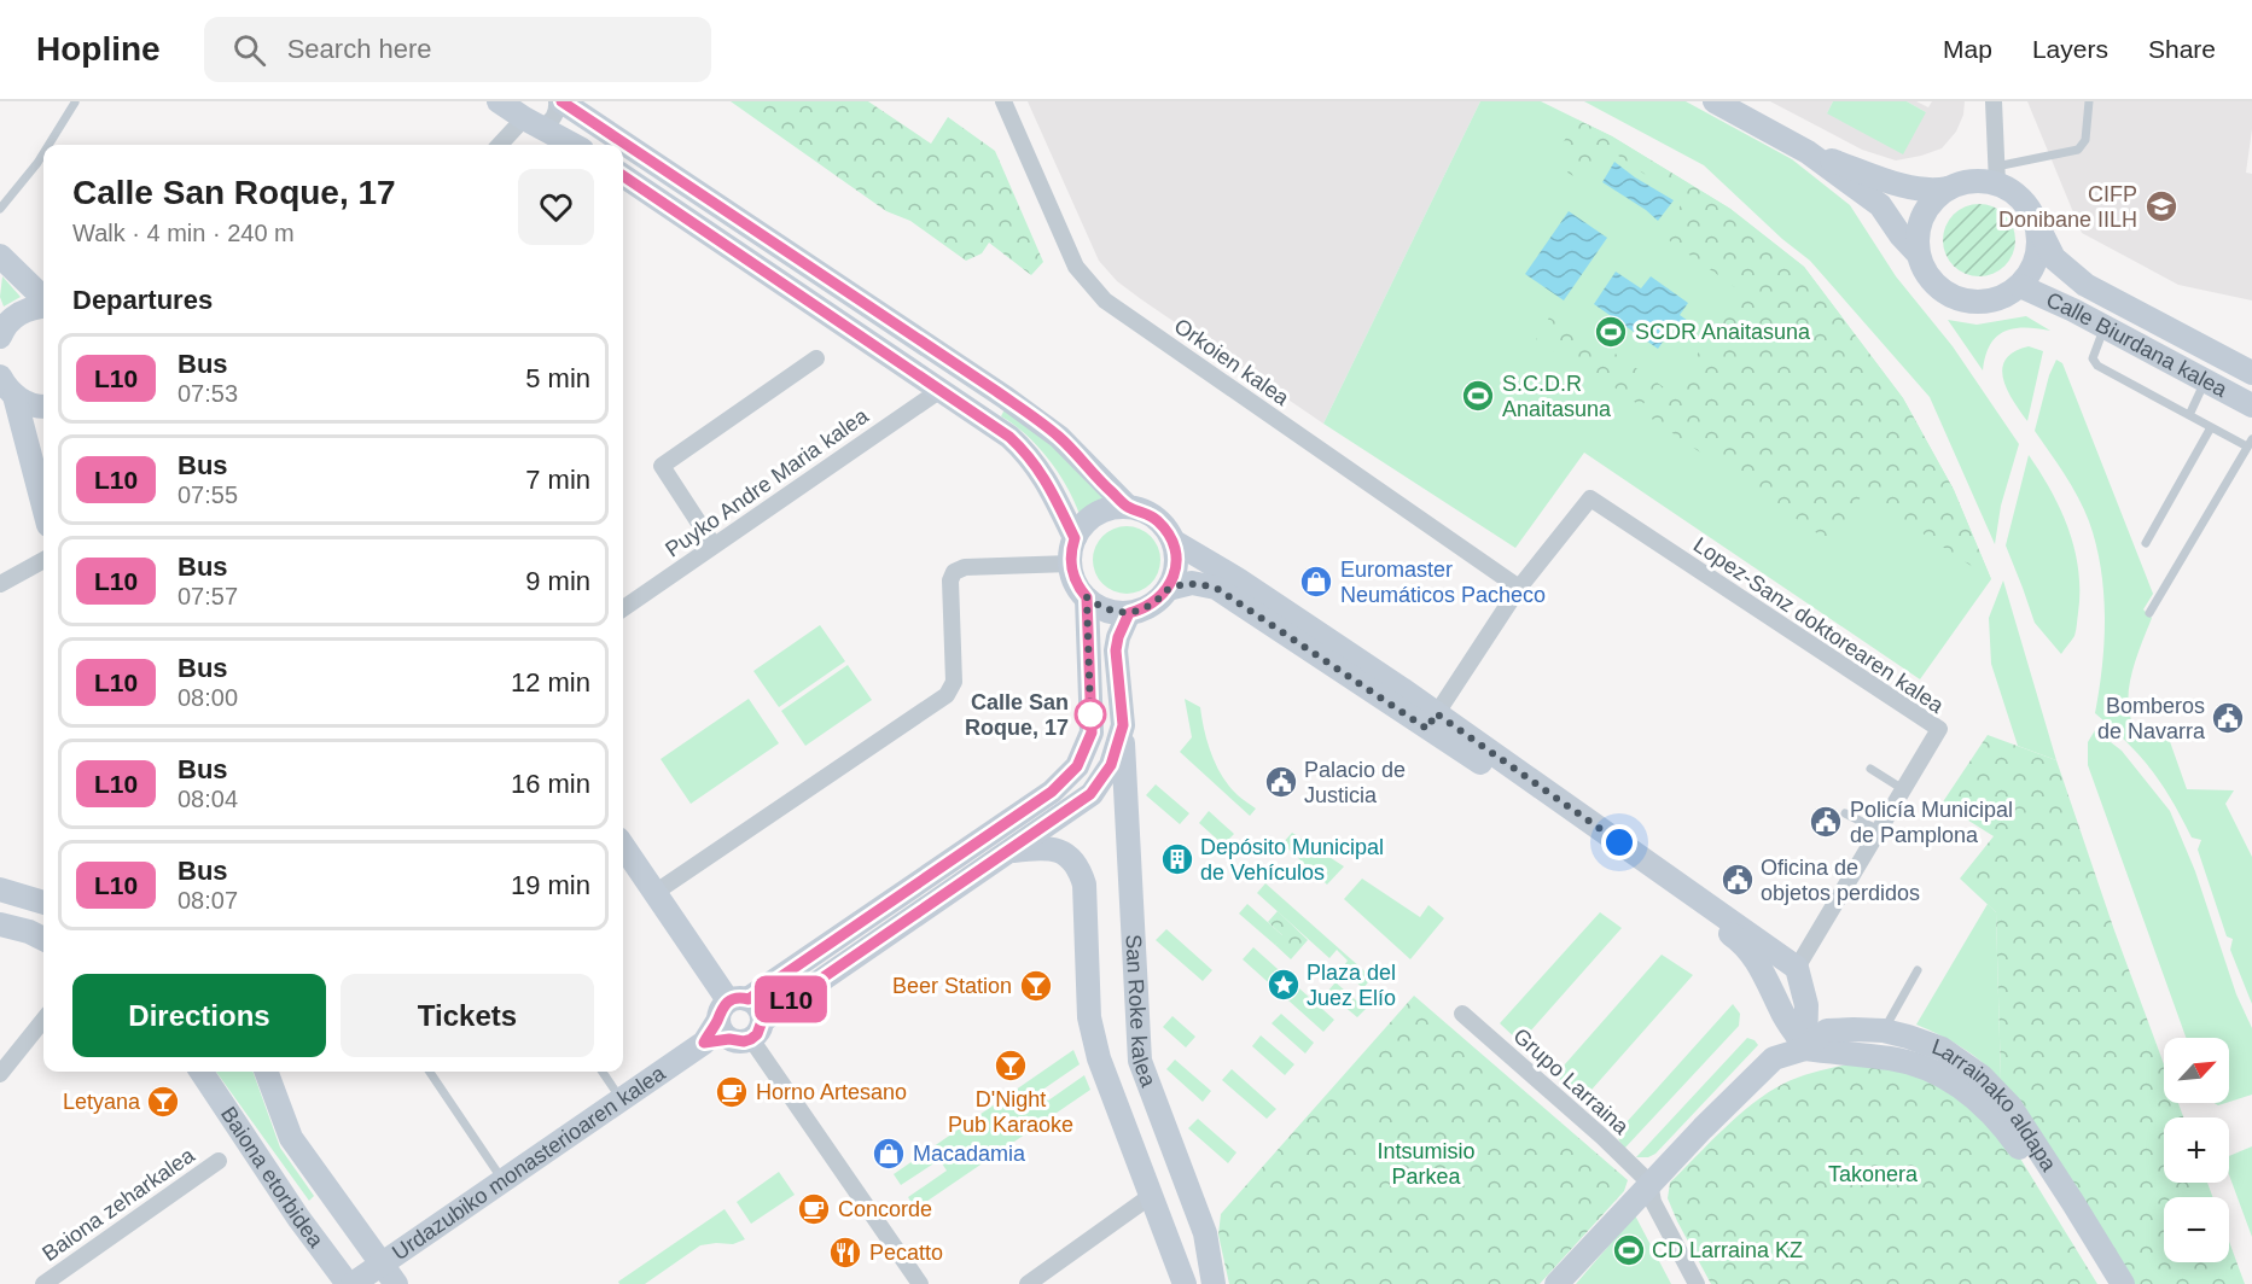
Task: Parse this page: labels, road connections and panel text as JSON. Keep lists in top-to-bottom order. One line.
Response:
{"streets":{"street":["Calle Biurdana kalea","Orkoien kalea","Puyko Andre Maria kalea","Lopez-Sanz doktorearen kalea","San Roke kalea","Grupo Larraina","Larrainako aldapa","Urdazubiko monasterioaren kalea","Baiona etorbidea","Baiona zeharkalea"]},"crossings":[["Orkoien kalea","Lopez-Sanz doktorearen kalea"],["San Roke kalea","Urdazubiko monasterioaren kalea"],["Grupo Larraina","Larrainako aldapa"],["Urdazubiko monasterioaren kalea","Baiona etorbidea"]],"parks":["Intsumisio Parkea","Takonera"],"places":{"school or university":["CIFP Donibane IILH"],"sports":["SCDR Anaitasuna","S.C.D.R Anaitasuna","CD Larraina KZ"],"shop":["Euromaster Neumáticos Pacheco","Macadamia"],"other":["Calle San Roque, 17"],"public building":["Bomberos de Navarra","Palacio de Justicia","Policía Municipal de Pamplona","Oficina de objetos perdidos"],"building":["Depósito Municipal de Vehículos"],"place":["Plaza del Juez Elío"],"bar":["Beer Station","D'Night Pub Karaoke","Letyana"],"cafe":["Horno Artesano","Concorde"],"restaurant":["Pecatto"]},"lines":["bus line L10"],"north":"top right","page":{"header":"Hopline","search":"Search here","nav":["Map","Layers","Share"],"on_map":"L10","heading":[["Calle San Roque, 17","Walk · 4 min · 240 m"],"Departures"],"list":[{"mark":"L10","name":"Bus","note":"07:53","value":"5 min"},{"mark":"L10","name":"Bus","note":"07:55","value":"7 min"},{"mark":"L10","name":"Bus","note":"07:57","value":"9 min"},{"mark":"L10","name":"Bus","note":"08:00","value":"12 min"},{"mark":"L10","name":"Bus","note":"08:04","value":"16 min"},{"mark":"L10","name":"Bus","note":"08:07","value":"19 min"}],"buttons":["Directions","Tickets"],"map_buttons":["+","−"]}}
